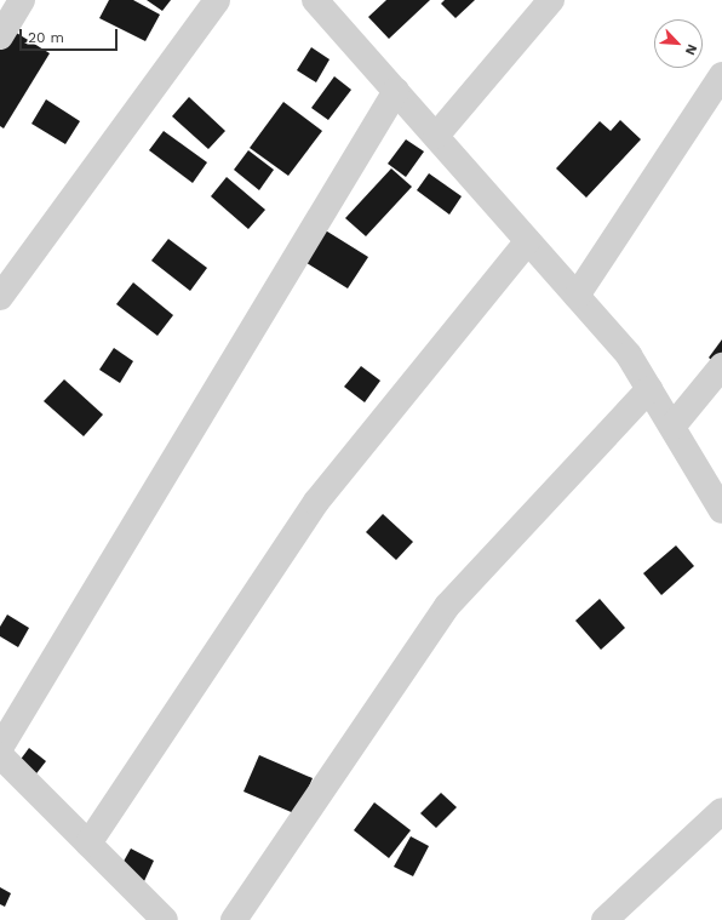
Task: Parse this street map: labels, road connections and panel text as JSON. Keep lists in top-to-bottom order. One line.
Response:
{"scale_bar":"20 m","north":"bottom right"}
